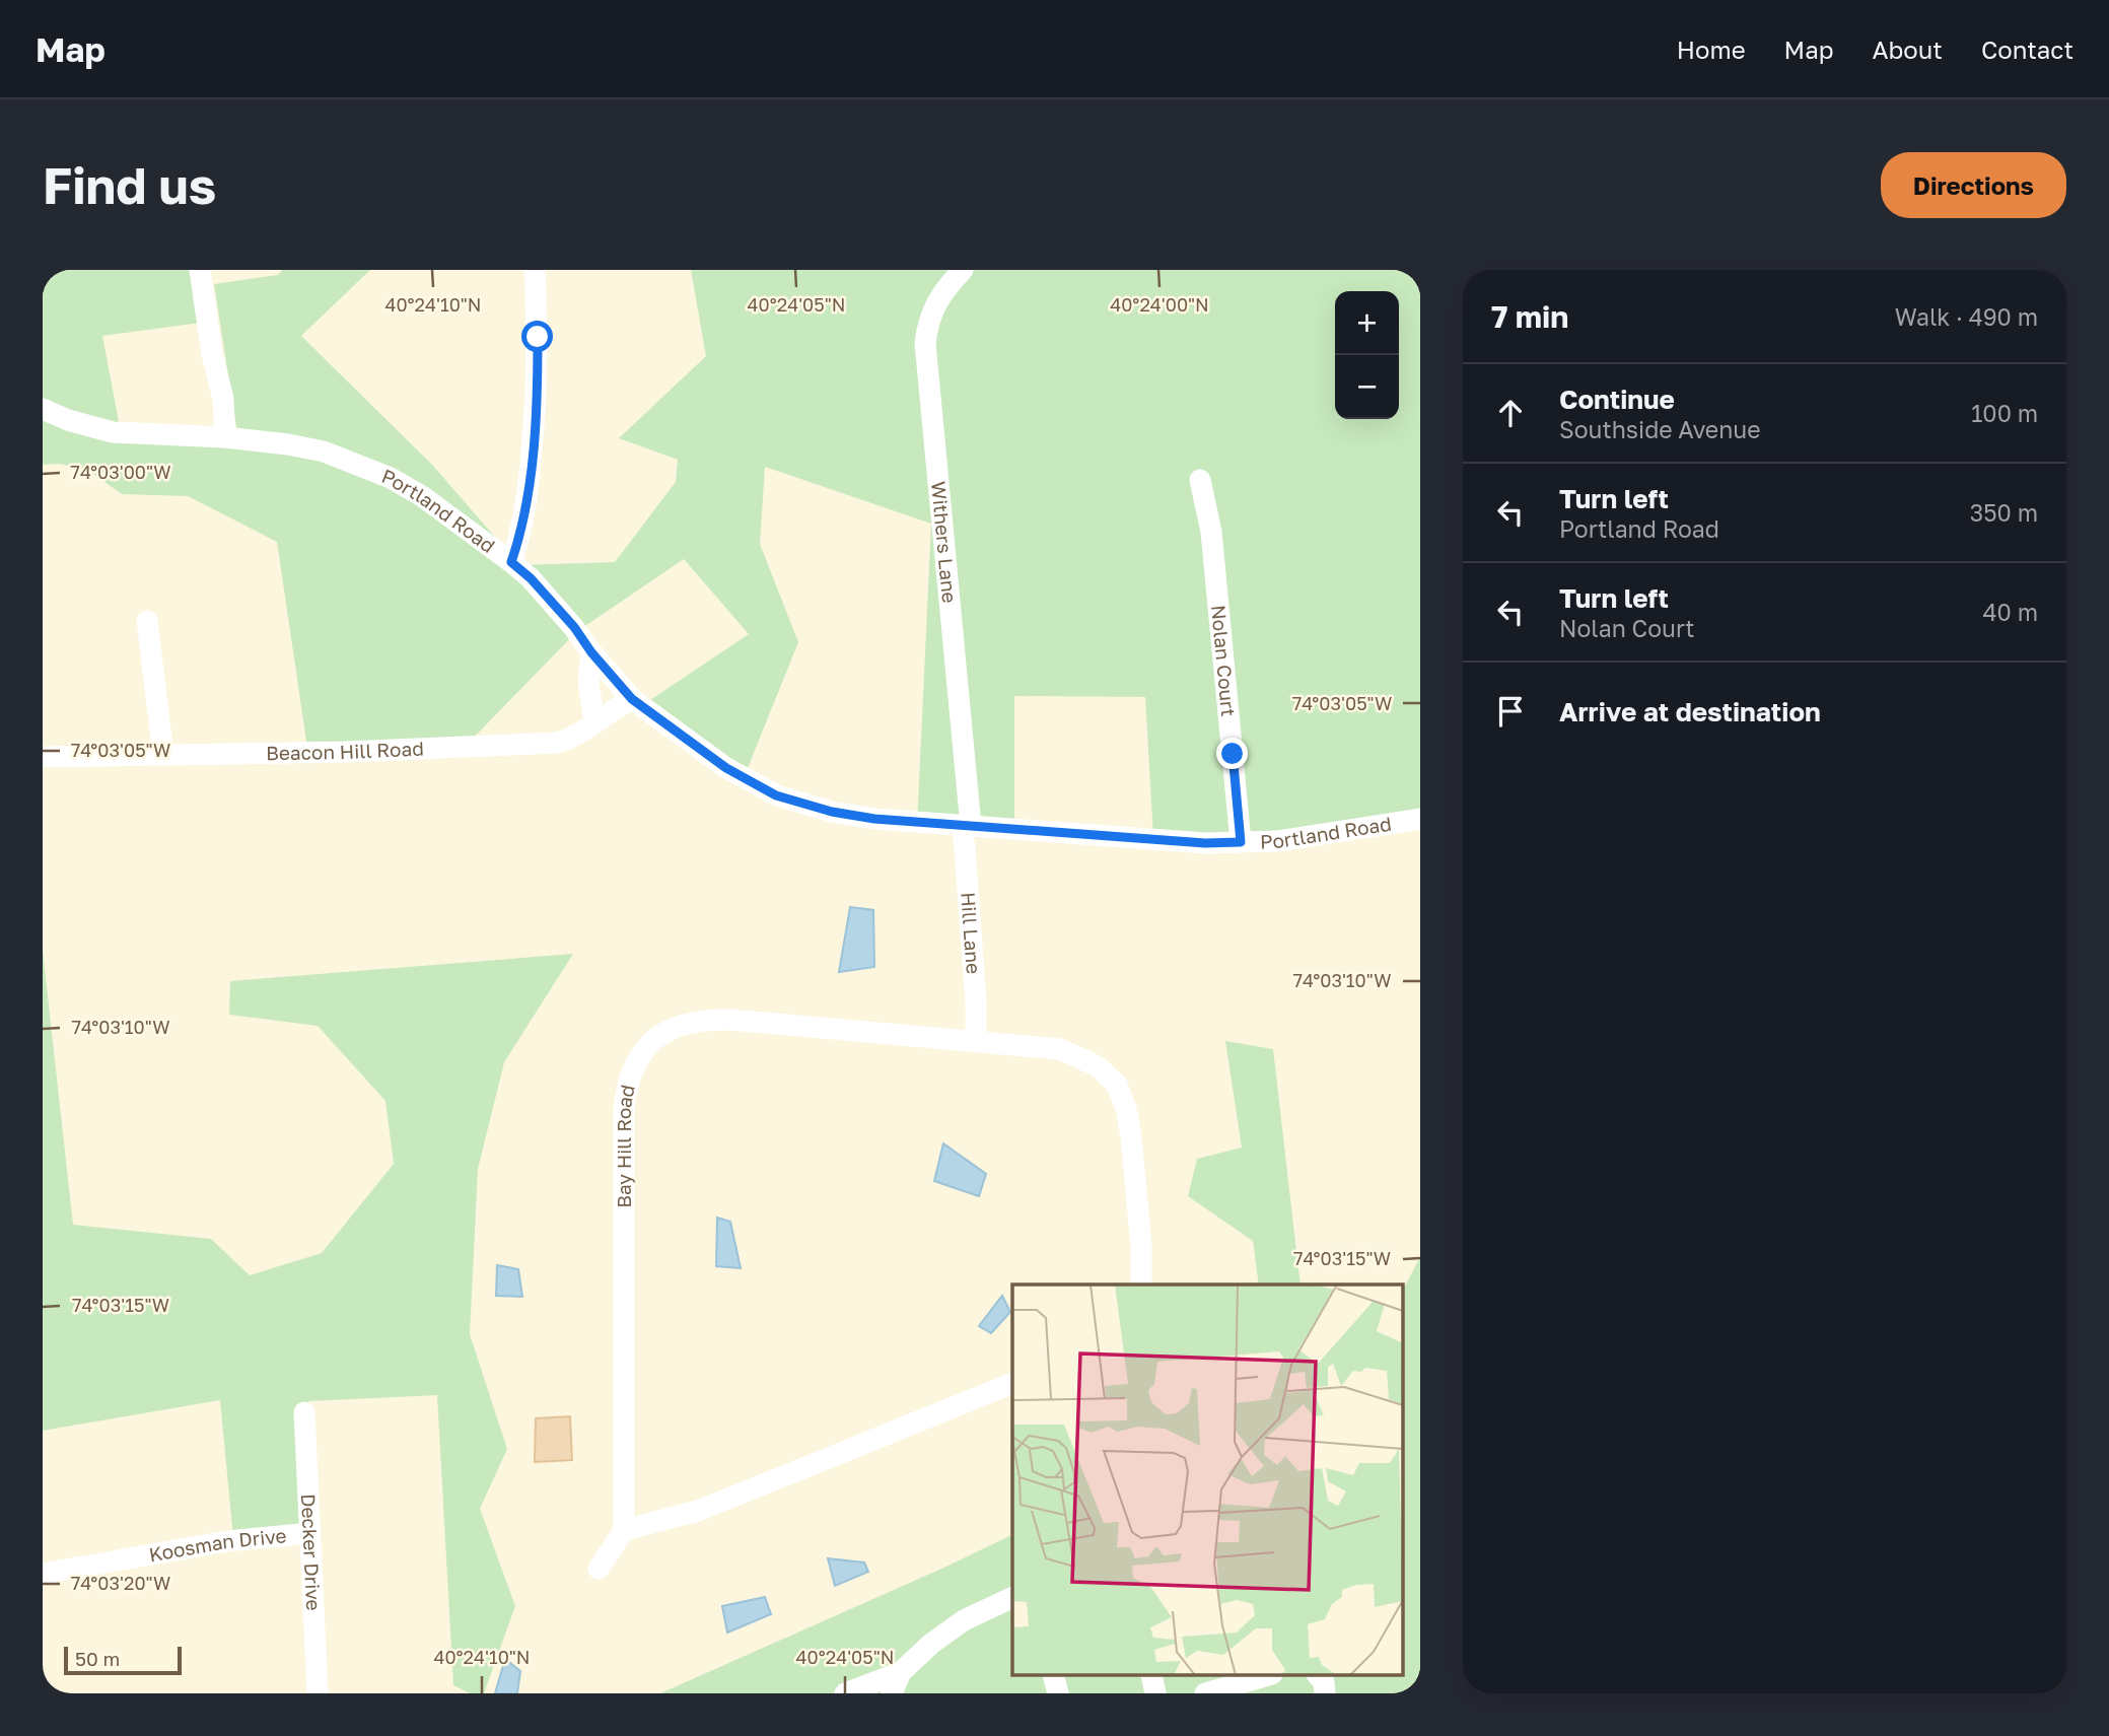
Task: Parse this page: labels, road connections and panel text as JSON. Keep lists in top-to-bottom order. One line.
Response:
{"streets":{"street":["Portland Road","Withers Lane","Nolan Court","Beacon Hill Road","Hill Lane","Bay Hill Road","Koosman Drive","Decker Drive"]},"crossings":[["Portland Road","Withers Lane"],["Portland Road","Nolan Court"],["Portland Road","Beacon Hill Road"],["Portland Road","Hill Lane"],["Withers Lane","Hill Lane"],["Hill Lane","Bay Hill Road"],["Koosman Drive","Decker Drive"]],"scale_bar":"50 m","page":{"header":"Map","nav":["Home","Map","About","Contact"],"buttons":"Directions","title":"Find us","heading":["7 min","Walk · 490 m"],"map_buttons":["+","−"],"list":[["Continue","Southside Avenue","100 m"],["Turn left","Portland Road","350 m"],["Turn left","Nolan Court","40 m"],"Arrive at destination"],"scale":"50 m"},"coordinates":["40°24'10\"N","40°24'05\"N","40°24'00\"N","74°03'00\"W","74°03'05\"W","74°03'10\"W","74°03'15\"W","74°03'20\"W"]}
